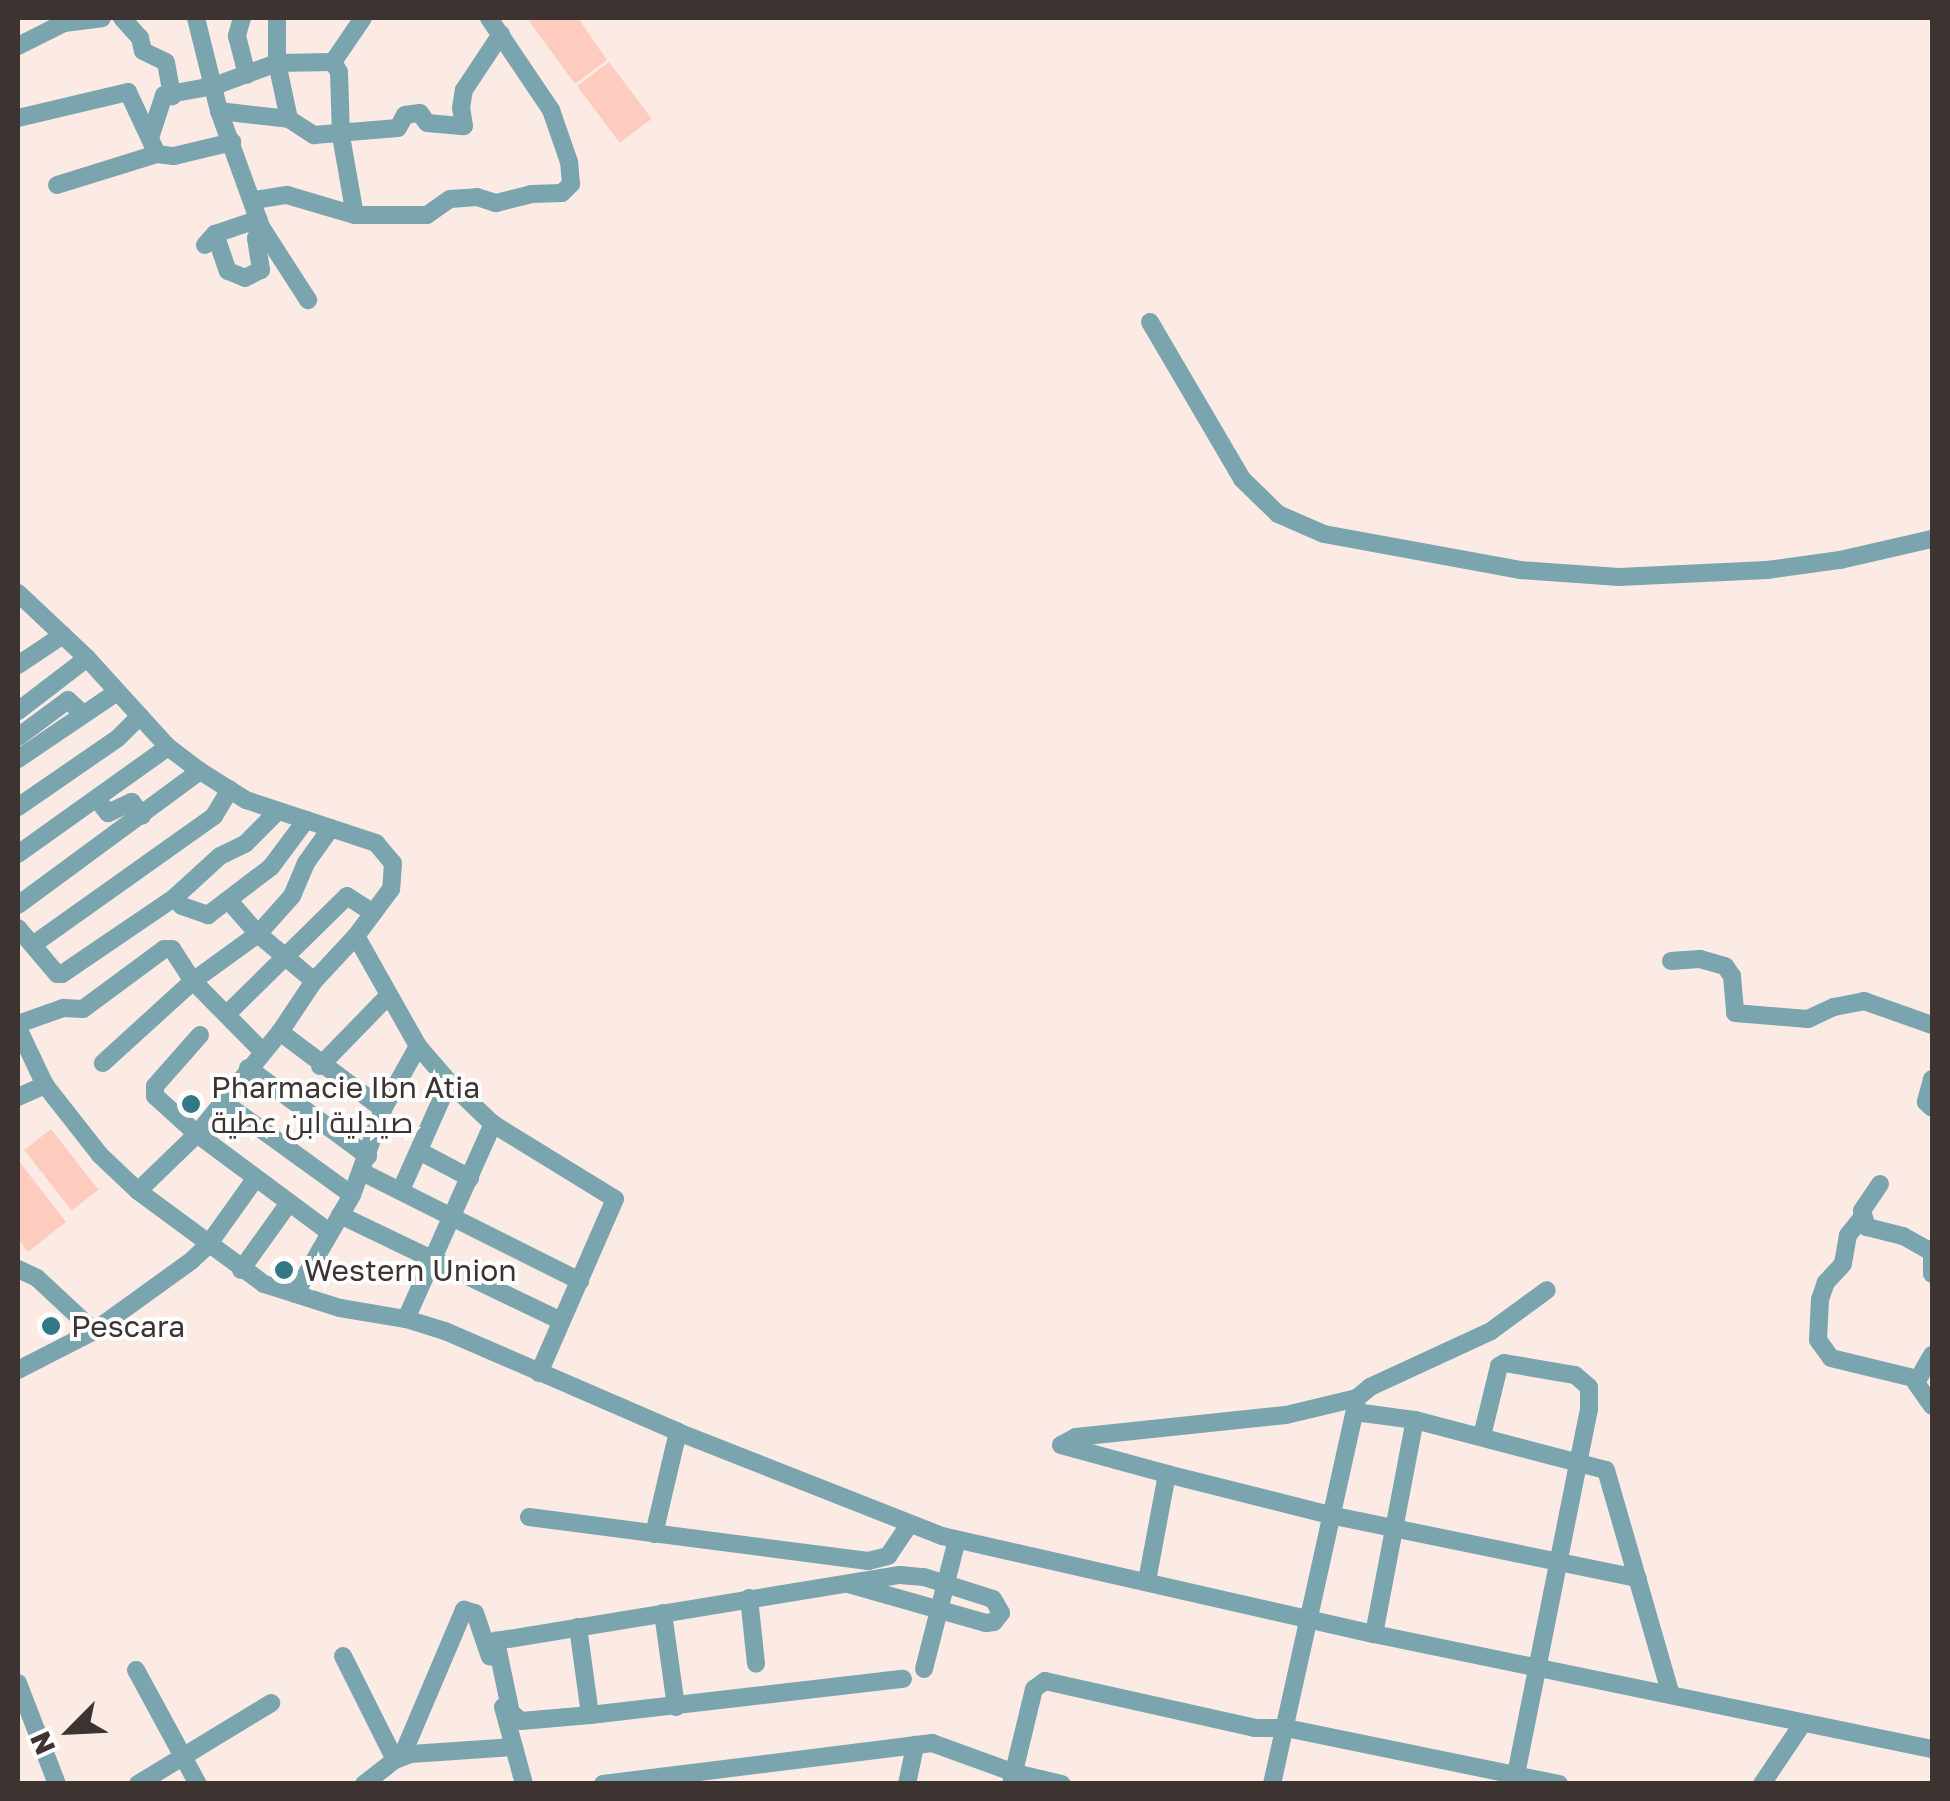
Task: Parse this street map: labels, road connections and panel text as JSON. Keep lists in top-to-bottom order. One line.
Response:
{"places":["Pharmacie Ibn Atia صيدلية ابن عطية","Western Union","Pescara"],"north":"bottom left"}
